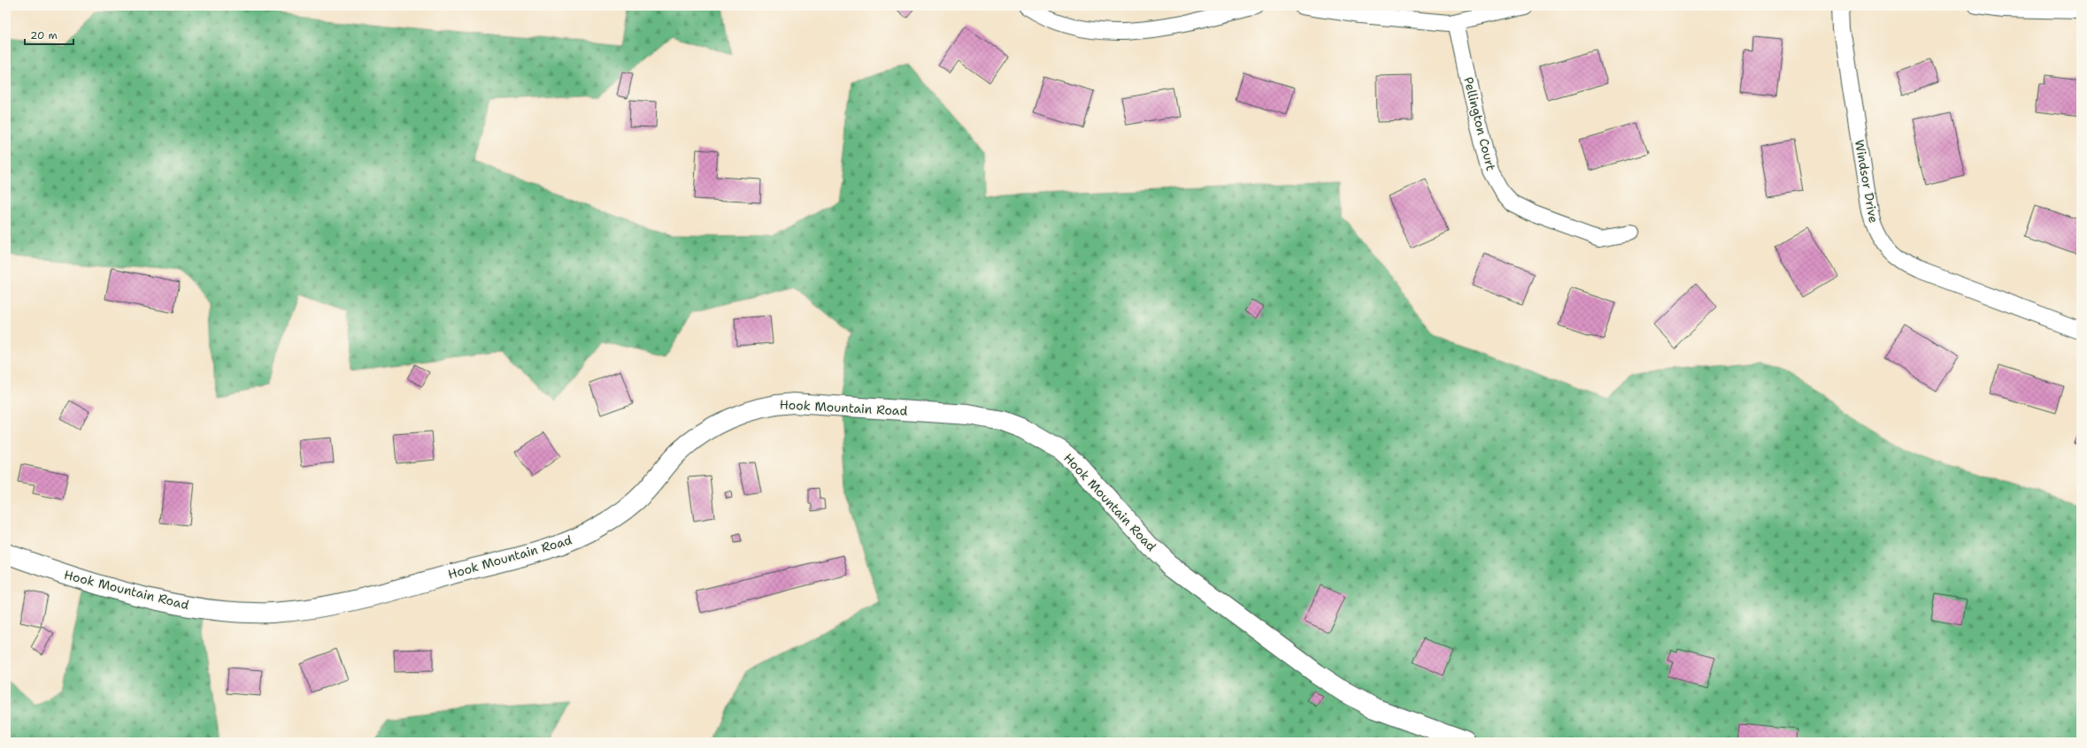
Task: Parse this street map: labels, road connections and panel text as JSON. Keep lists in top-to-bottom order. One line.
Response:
{"streets":{"street":["Pellington Court","Windsor Drive","Hook Mountain Road"]},"scale_bar":"20 m"}
